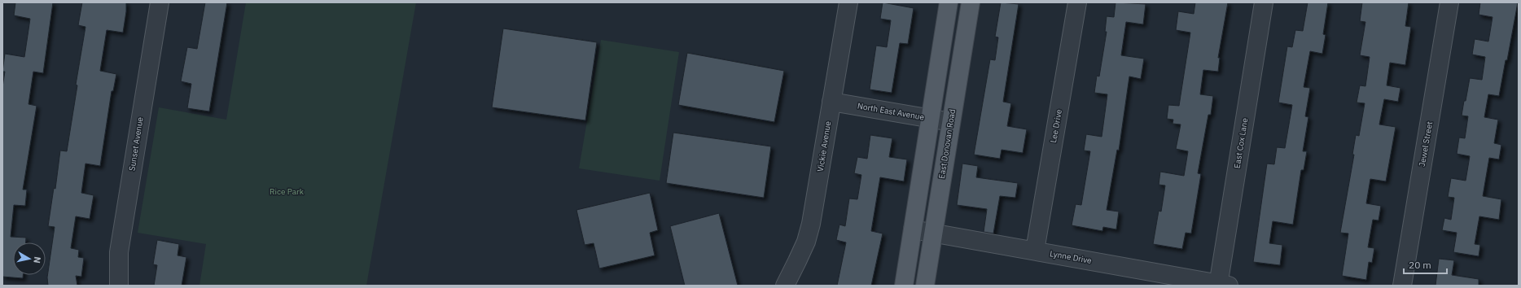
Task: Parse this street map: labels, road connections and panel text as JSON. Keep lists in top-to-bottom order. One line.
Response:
{"streets":{"main road":["East Donovan Road"],"street":["North East Avenue","Lee Drive","East Cox Lane","Sunset Avenue","Jewel Street","Vickie Avenue","Lynne Drive"]},"crossings":[["North East Avenue","East Donovan Road"],["North East Avenue","Vickie Avenue"],["Lee Drive","Lynne Drive"],["East Cox Lane","Lynne Drive"],["East Donovan Road","Lynne Drive"]],"parks":["Rice Park"],"scale_bar":"20 m","north":"right"}
